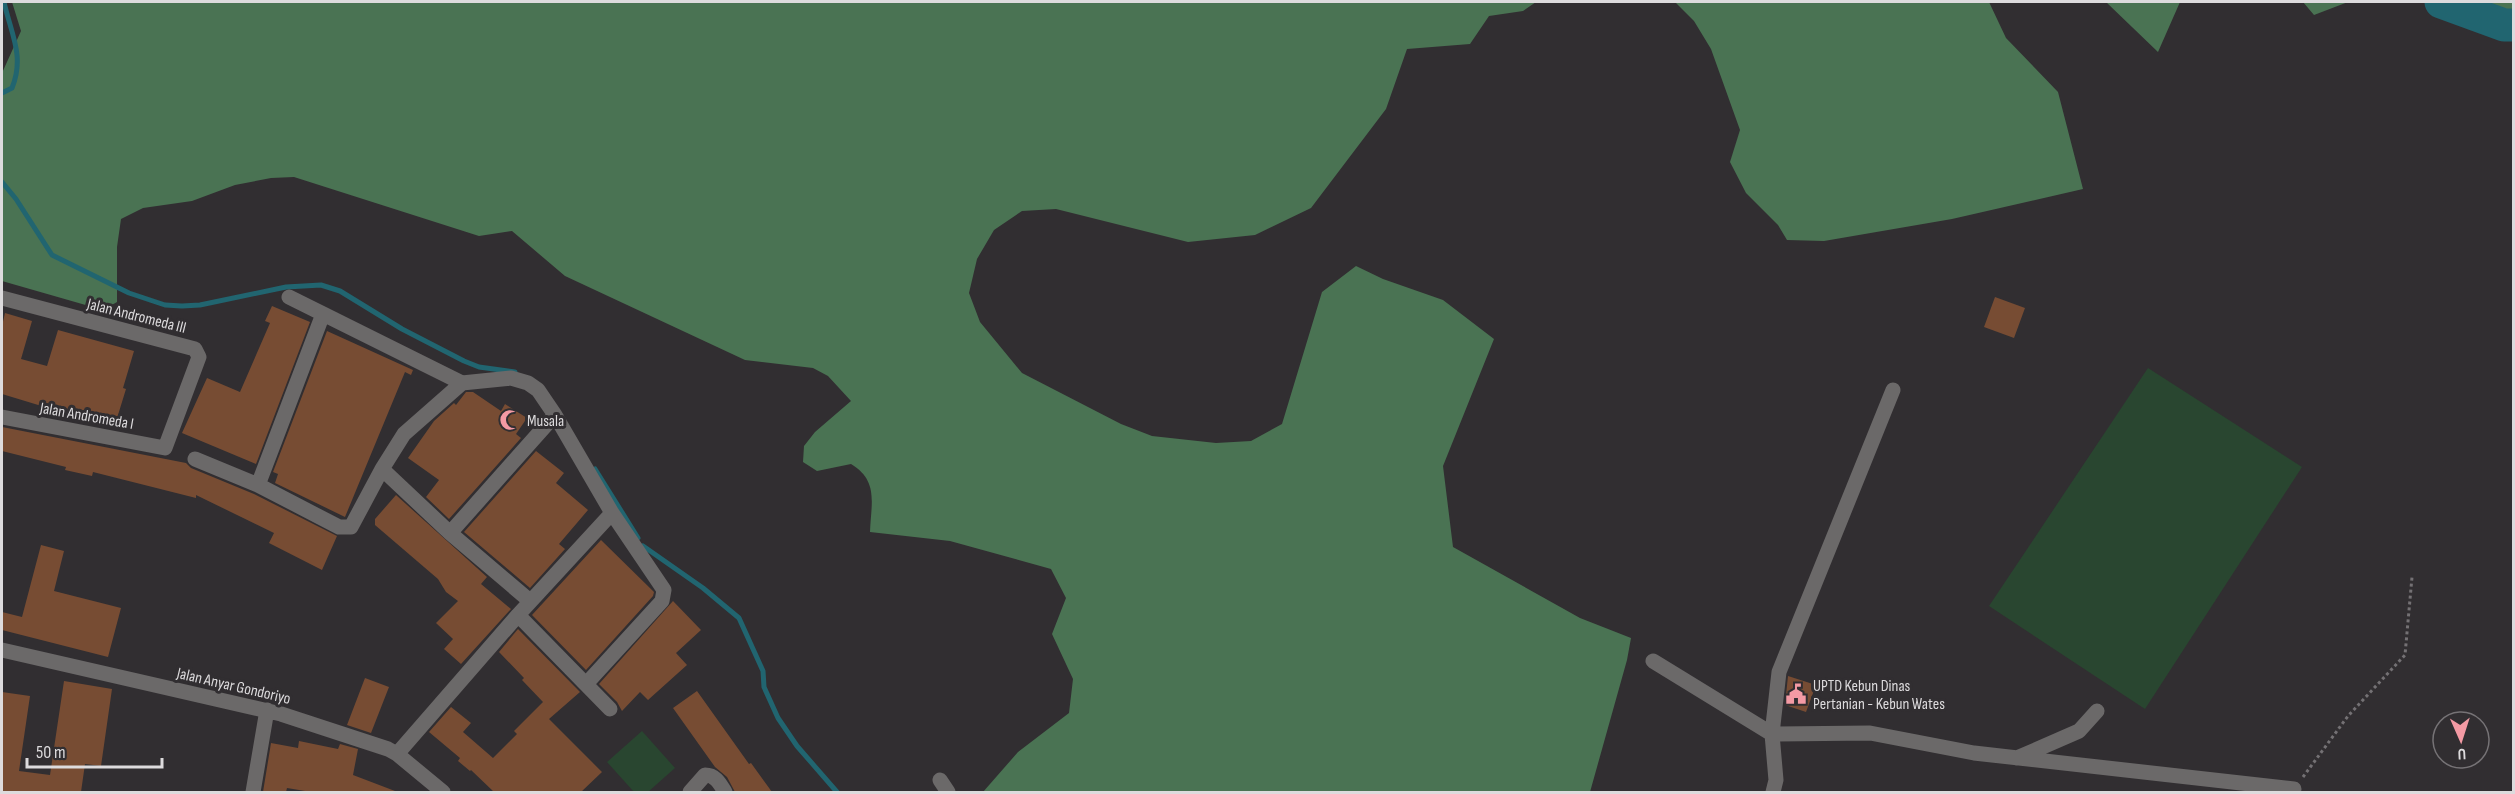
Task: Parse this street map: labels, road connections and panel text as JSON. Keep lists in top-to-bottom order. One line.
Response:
{"streets":{"street":["Jalan Andromeda III","Jalan Andromeda I","Jalan Anyar Gondoriyo"]},"crossings":[["Jalan Andromeda III","Jalan Andromeda I"]],"places":{"mosque":["Musala"],"public building":["UPTD Kebun Dinas Pertanian - Kebun Wates"]},"scale_bar":"50 m","north":"bottom"}
